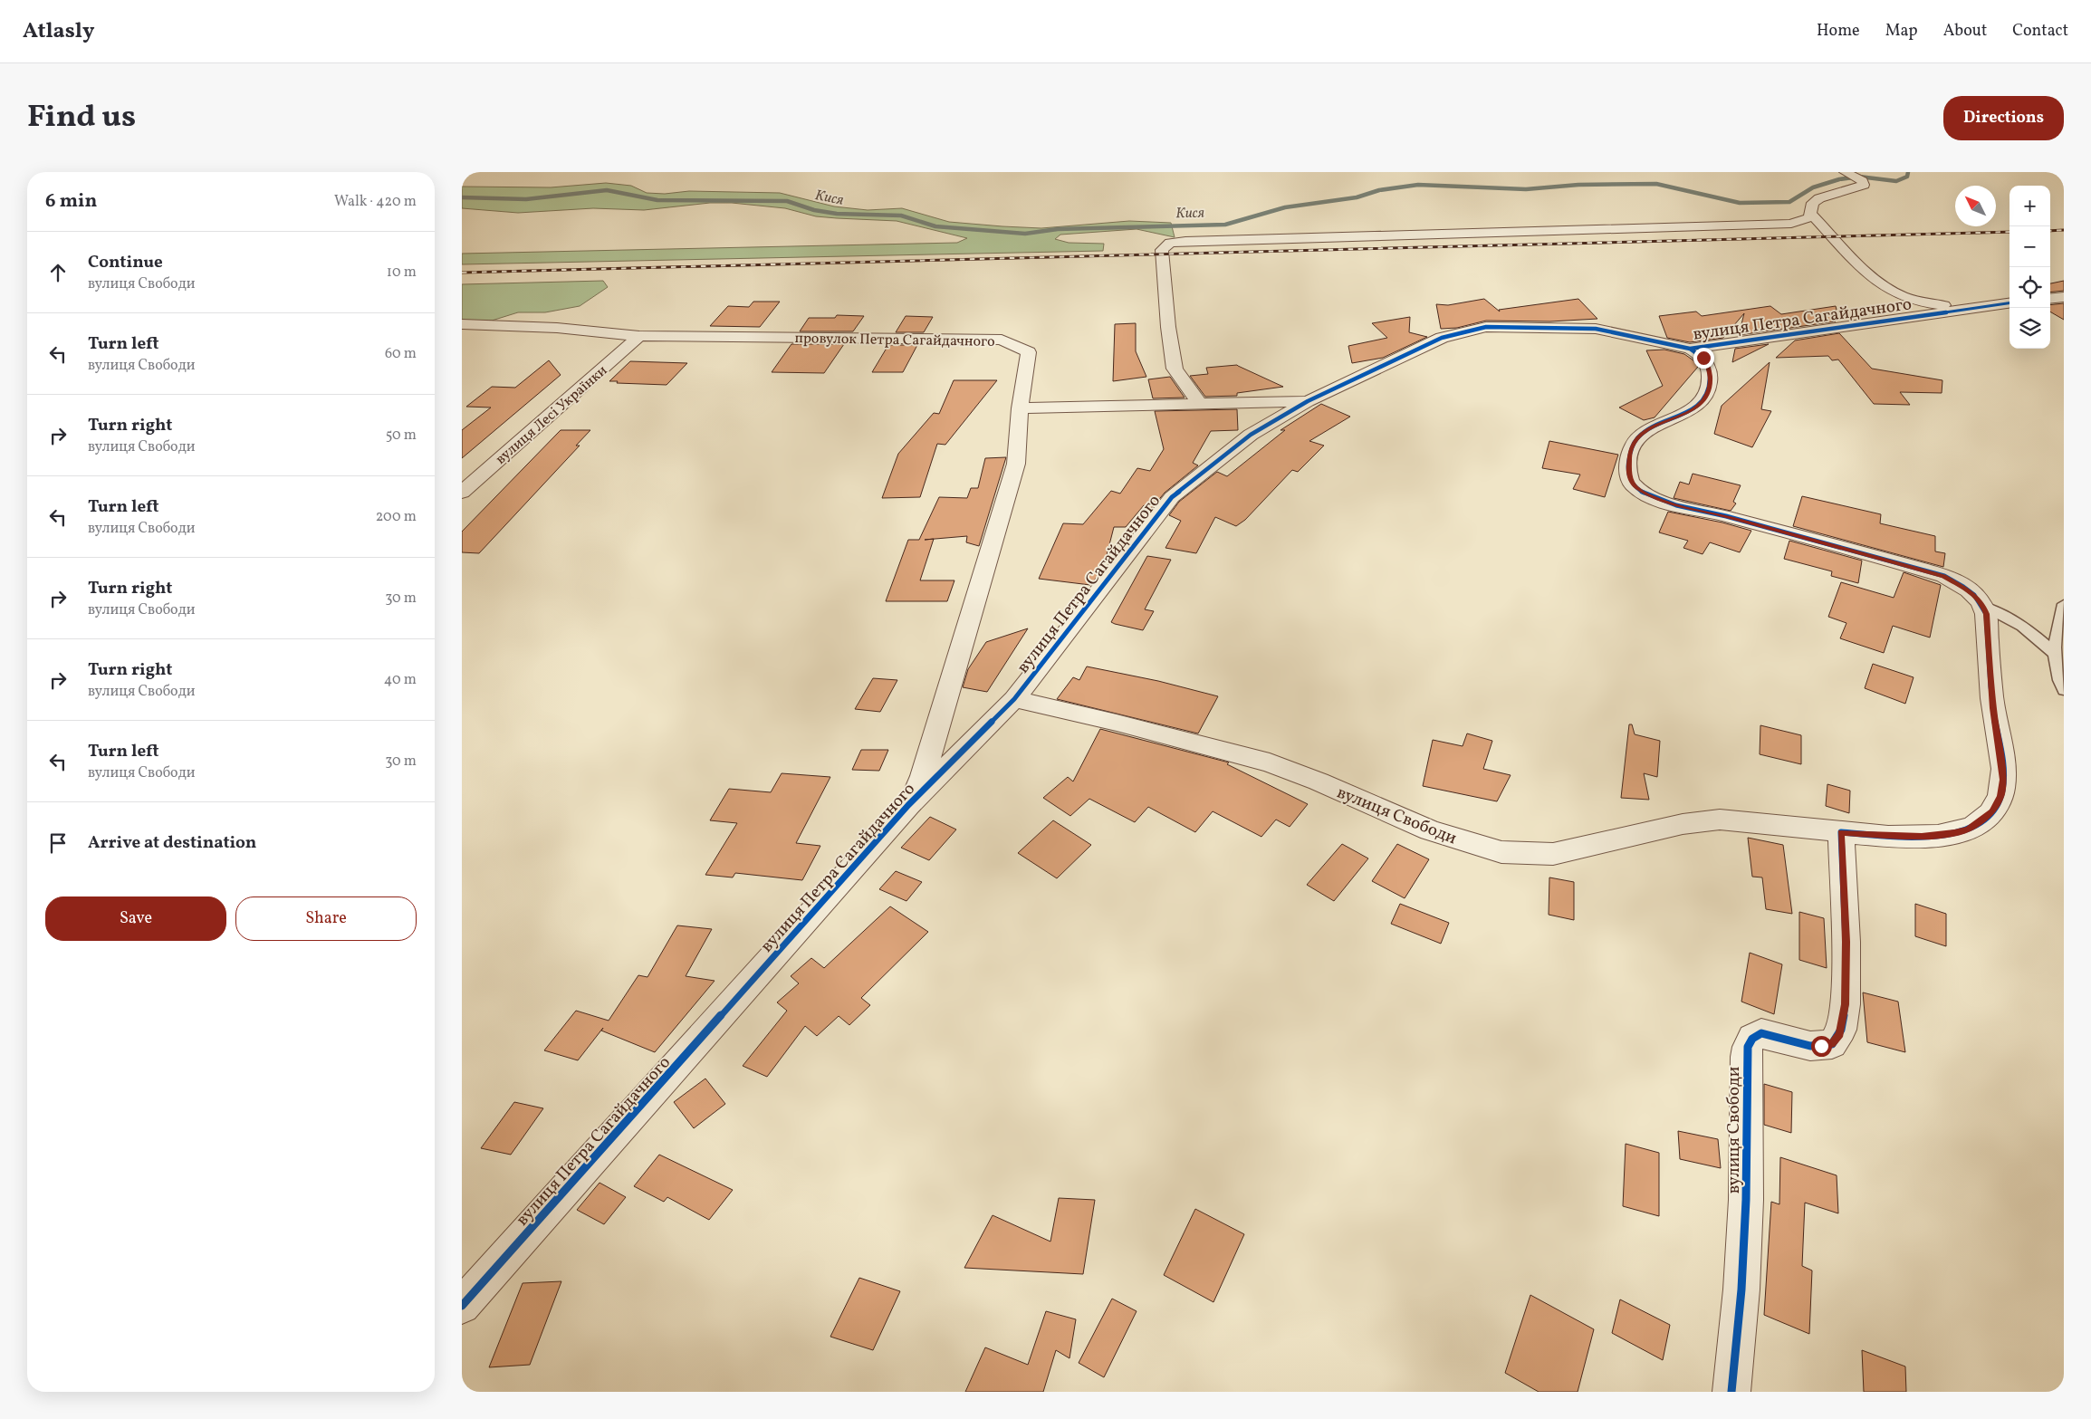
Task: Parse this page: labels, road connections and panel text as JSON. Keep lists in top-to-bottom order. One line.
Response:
{"streets":{"street":["вулиця Петра Сагайдачного","провулок Петра Сагайдачного","вулиця Лесі Українки","вулиця Свободи"]},"crossings":[["вулиця Петра Сагайдачного","провулок Петра Сагайдачного"],["вулиця Петра Сагайдачного","вулиця Свободи"],["провулок Петра Сагайдачного","вулиця Лесі Українки"]],"water":["Кися"],"north":"top left","page":{"header":"Atlasly","nav":["Home","Map","About","Contact"],"title":"Find us","buttons":["Directions",["Save","Share"]],"heading":["6 min","Walk · 420 m"],"map_buttons":["+","−"],"list":[["Continue","вулиця Свободи","10 m"],["Turn left","вулиця Свободи","60 m"],["Turn right","вулиця Свободи","50 m"],["Turn left","вулиця Свободи","200 m"],["Turn right","вулиця Свободи","30 m"],["Turn right","вулиця Свободи","40 m"],["Turn left","вулиця Свободи","30 m"],"Arrive at destination"]}}
